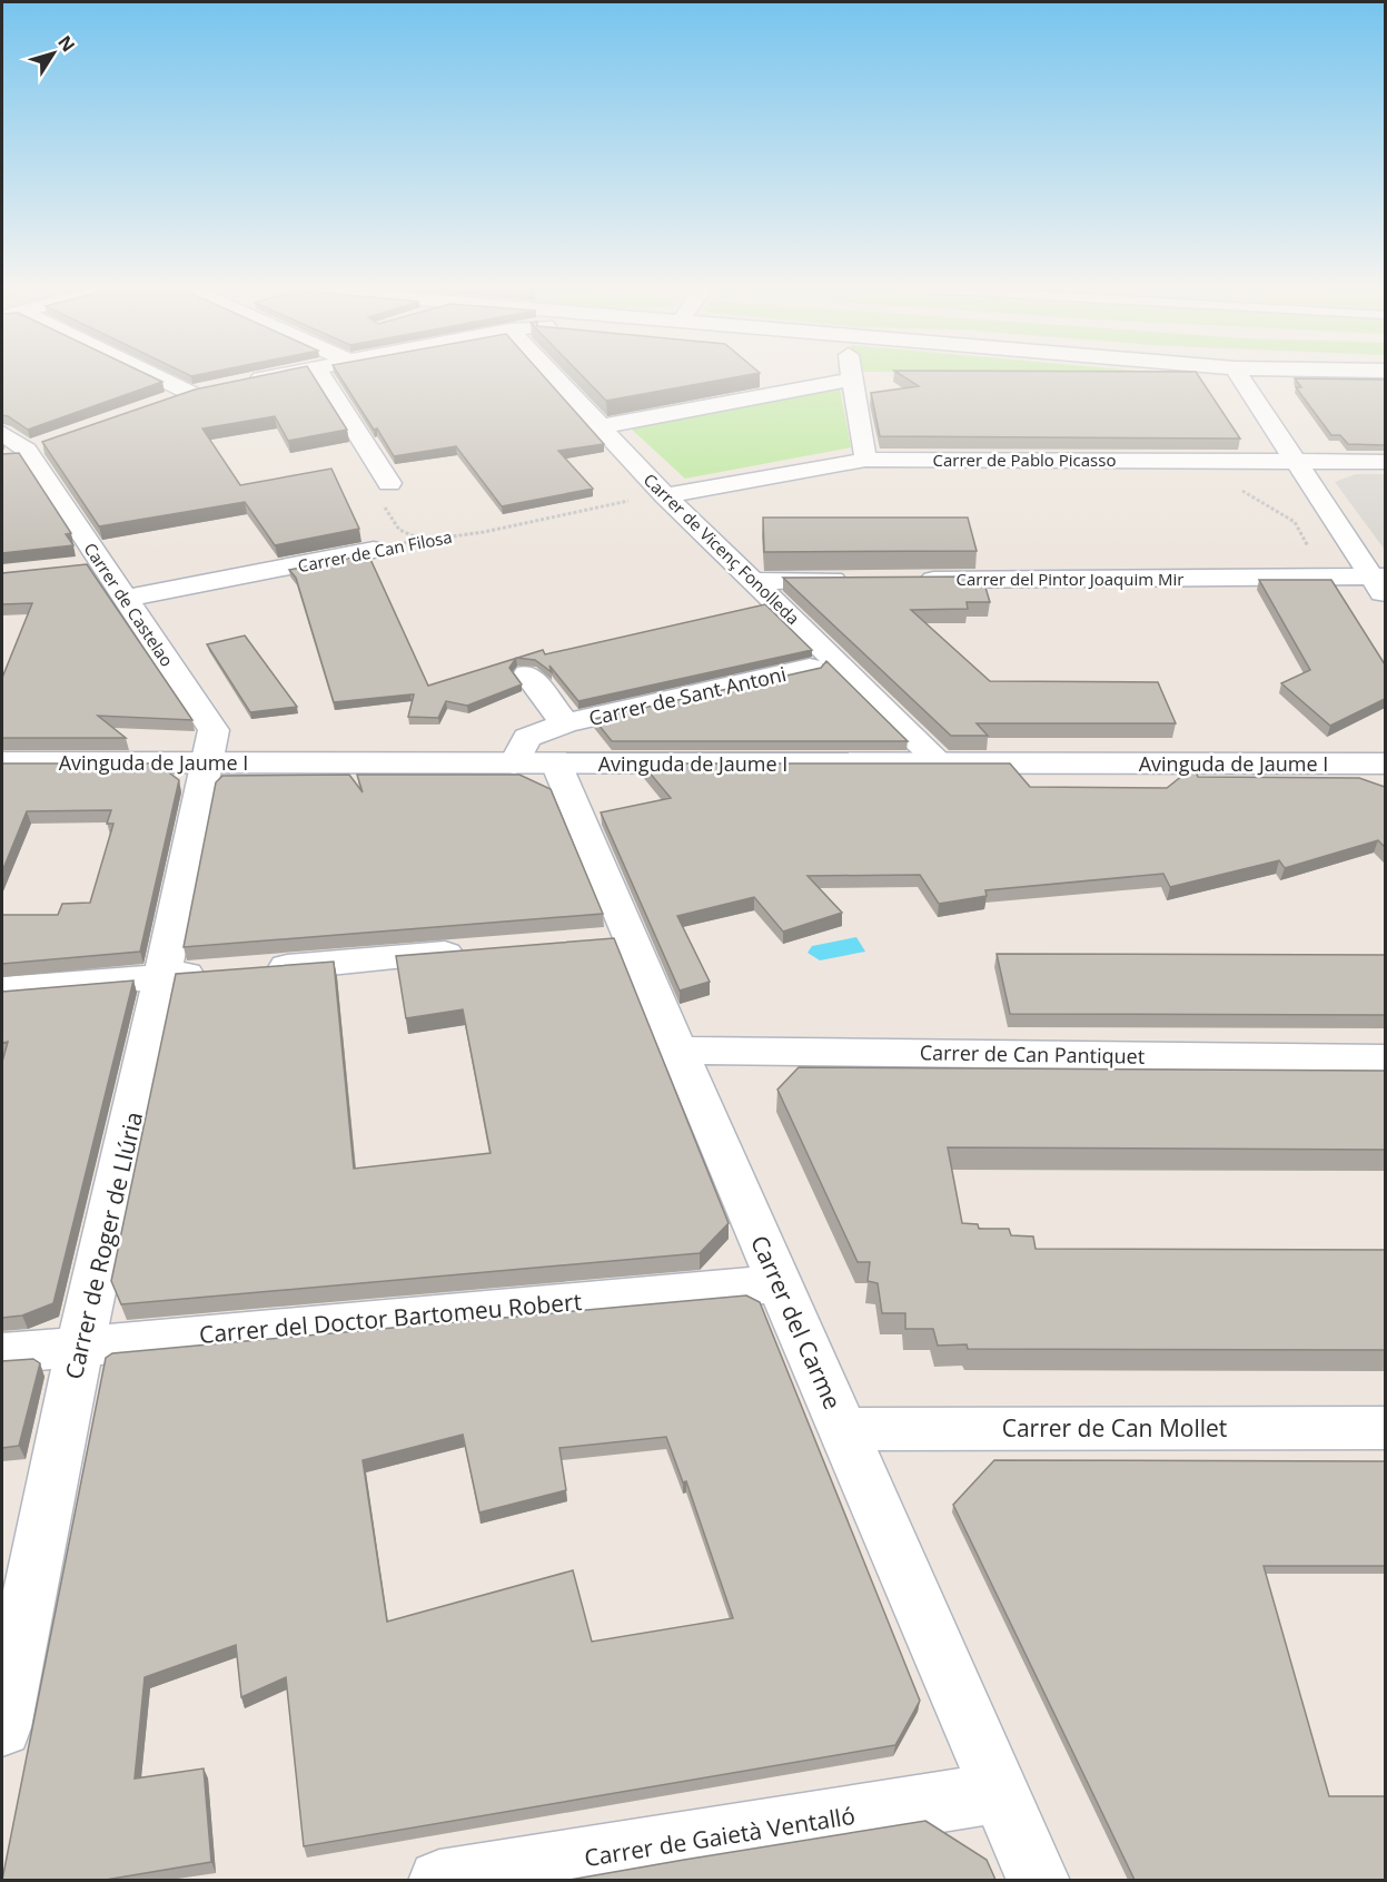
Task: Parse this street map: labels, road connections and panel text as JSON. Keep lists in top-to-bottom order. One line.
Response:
{"streets":{"street":["Carrer de Pablo Picasso","Carrer de Vicenç Fonolleda","Carrer de Can Filosa","Carrer del Pintor Joaquim Mir","Carrer de Castelao","Carrer de Sant Antoni","Avinguda de Jaume I","Carrer de Can Pantiquet","Carrer de Roger de Llúria","Carrer del Doctor Bartomeu Robert","Carrer del Carme","Carrer de Can Mollet","Carrer de Gaietà Ventalló"]},"crossings":[["Carrer de Pablo Picasso","Carrer de Vicenç Fonolleda"],["Carrer de Pablo Picasso","Carrer de Can Filosa"],["Carrer de Vicenç Fonolleda","Carrer de Can Filosa"],["Carrer de Vicenç Fonolleda","Avinguda de Jaume I"],["Carrer de Can Filosa","Carrer de Castelao"],["Carrer de Castelao","Avinguda de Jaume I"],["Carrer de Castelao","Carrer de Roger de Llúria"],["Carrer de Sant Antoni","Avinguda de Jaume I"],["Carrer de Sant Antoni","Carrer del Carme"],["Avinguda de Jaume I","Carrer de Roger de Llúria"],["Avinguda de Jaume I","Carrer del Carme"],["Carrer de Can Pantiquet","Carrer del Carme"],["Carrer de Roger de Llúria","Carrer del Doctor Bartomeu Robert"],["Carrer del Doctor Bartomeu Robert","Carrer del Carme"],["Carrer del Carme","Carrer de Can Mollet"],["Carrer del Carme","Carrer de Gaietà Ventalló"]],"north":"top right"}
